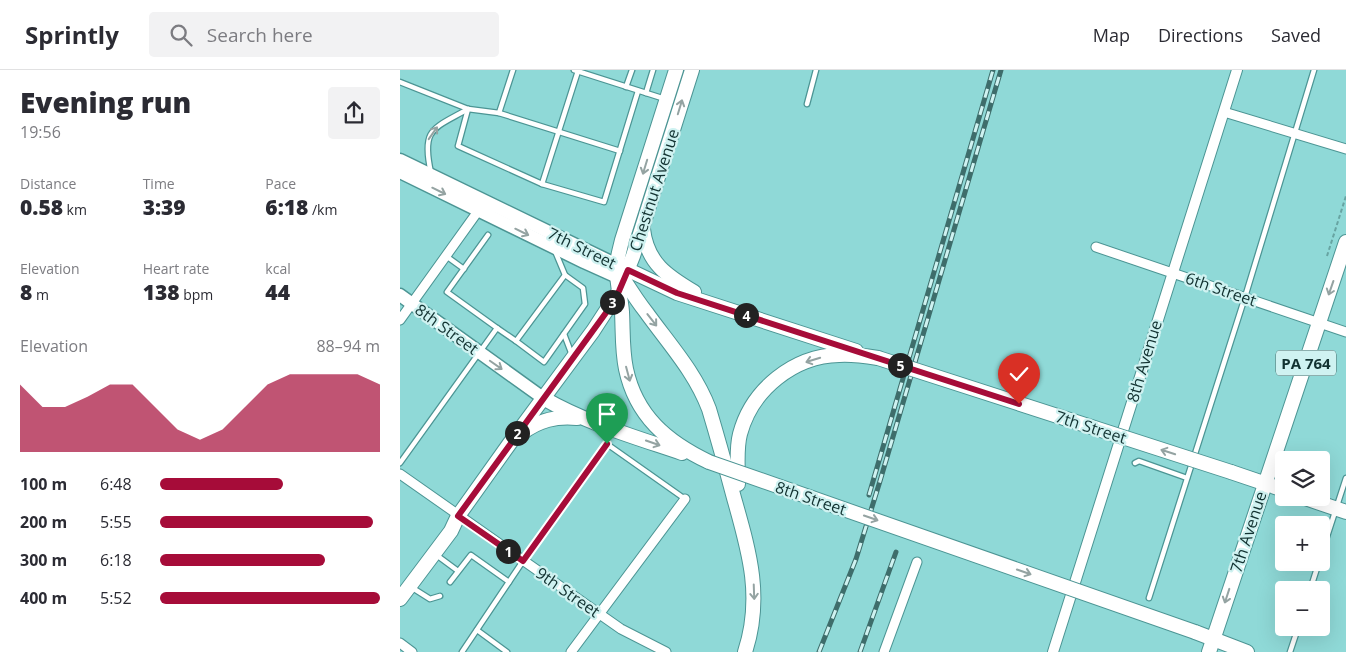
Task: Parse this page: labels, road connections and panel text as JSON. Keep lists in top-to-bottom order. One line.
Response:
{"streets":{"main road":["Chestnut Avenue","7th Street","8th Street","PA 764","7th Avenue"],"street":["6th Street","8th Avenue","9th Street"]},"crossings":[["Chestnut Avenue","7th Street"],["Chestnut Avenue","8th Street"],["Chestnut Avenue","9th Street"],["7th Street","7th Avenue"],["6th Street","8th Avenue"],["6th Street","7th Avenue"],["8th Street","7th Avenue"]],"one_way":["8th Street","7th Avenue"],"page":{"header":"Sprintly","search":"Search here","nav":["Map","Directions","Saved"],"heading":["Evening run","19:56"],"stats":[["Distance","0.58 km"],["Time","3:39"],["Pace","6:18 /km"],["Elevation","8 m"],["Heart rate","138 bpm"],["kcal","44"]],"pins":["3","4","5","2","1"],"chart":["Elevation","88–94 m"],"map_buttons":["+","−"],"list":[{"name":"100 m","note":"6:48"},{"name":"200 m","note":"5:55"},{"name":"300 m","note":"6:18"},{"name":"400 m","note":"5:52"}]}}
